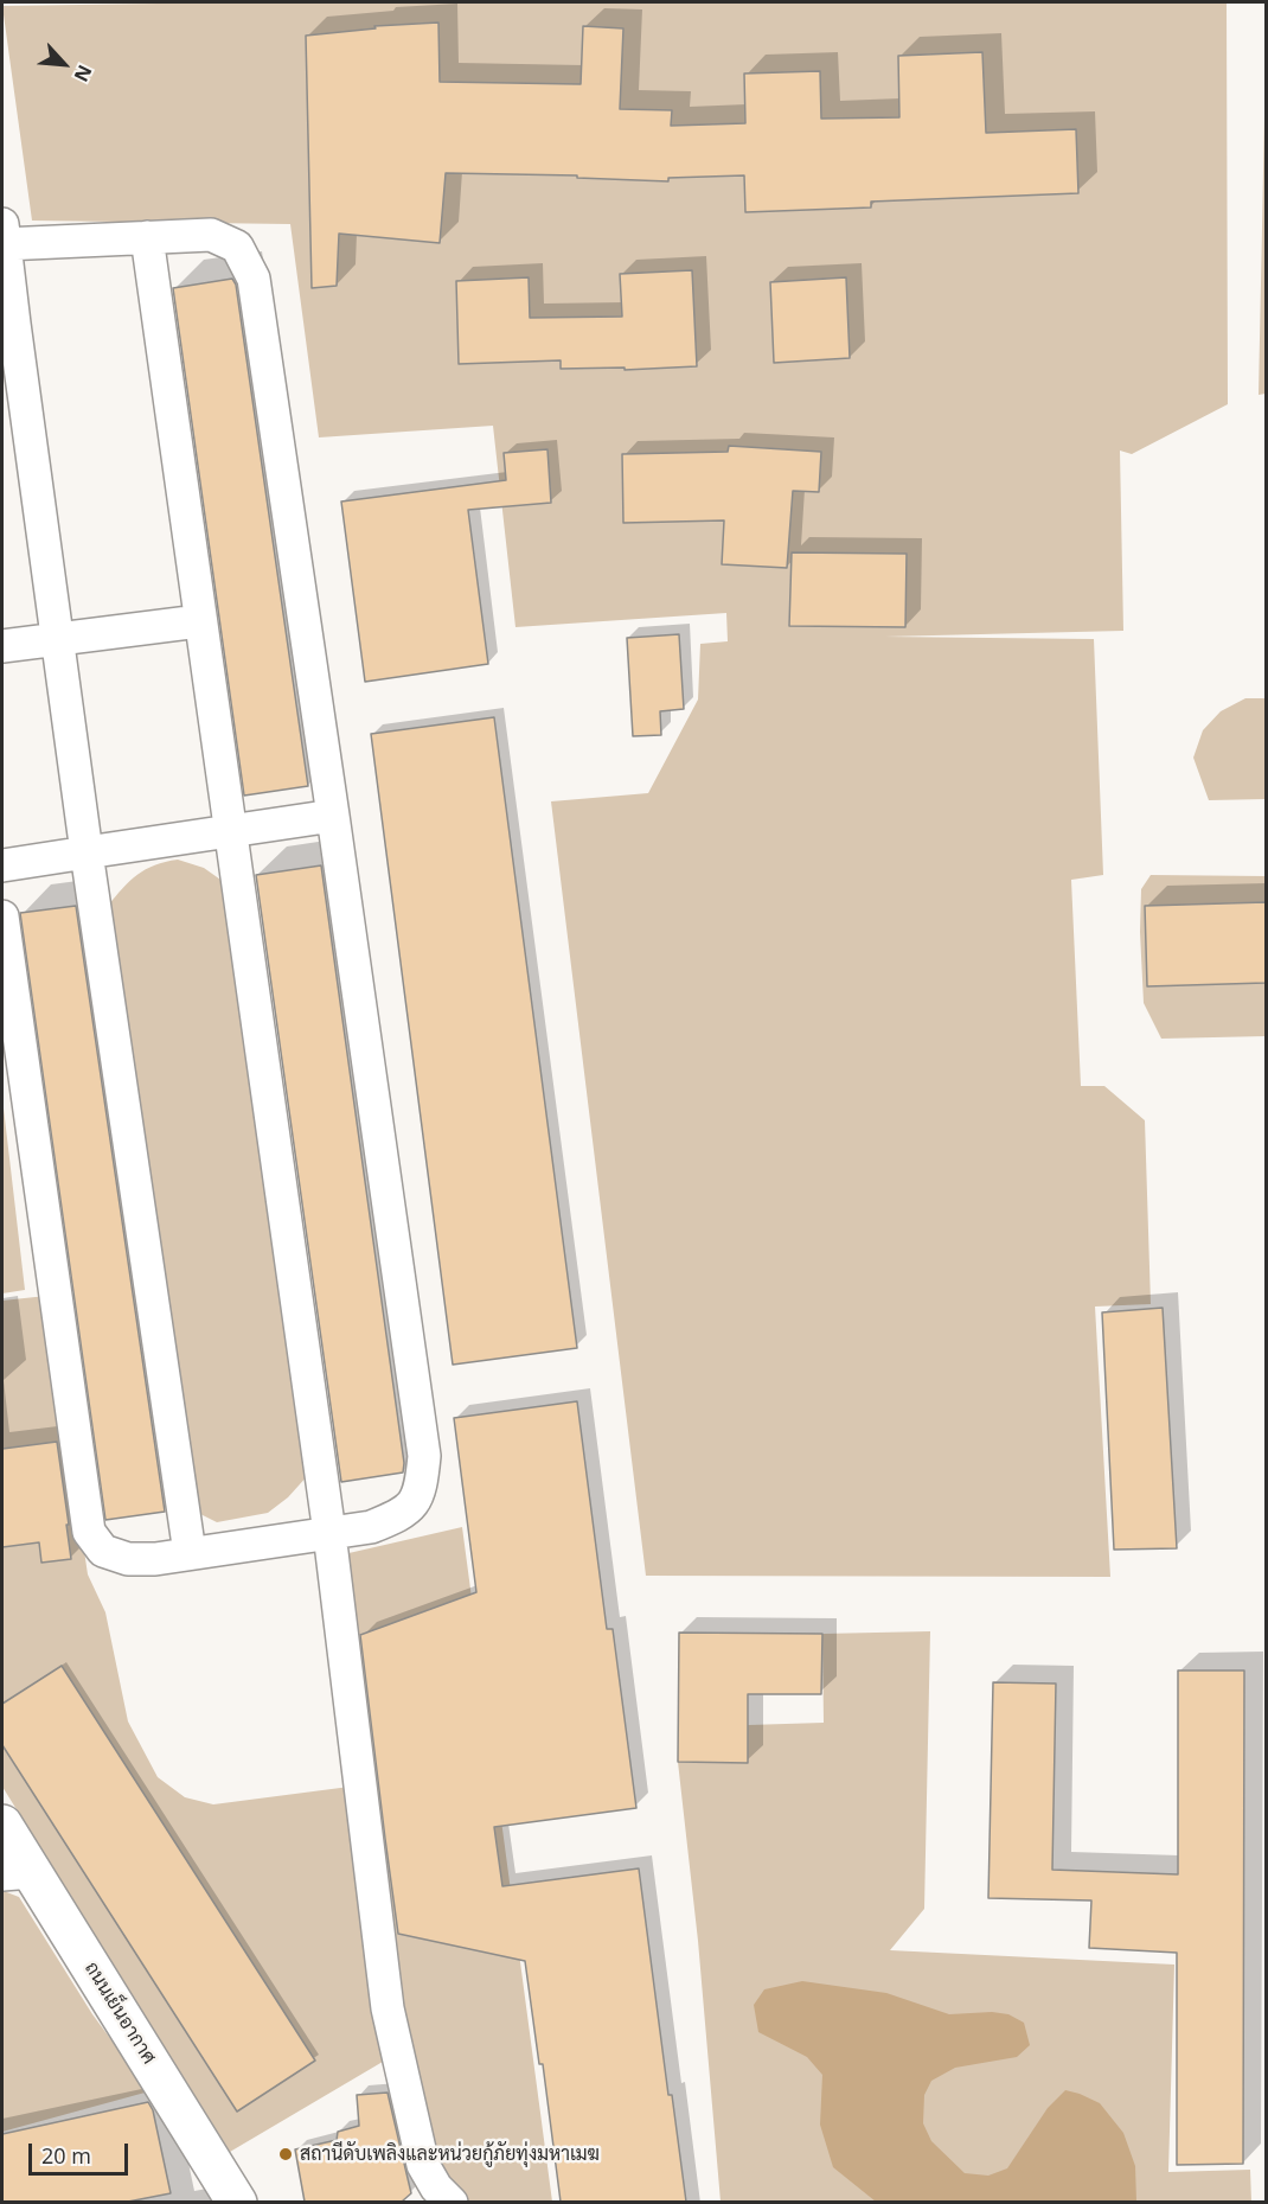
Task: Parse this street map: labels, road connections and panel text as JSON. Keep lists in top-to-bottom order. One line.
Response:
{"streets":{"street":["ถนนเย็นอากาศ"]},"places":["สถานีดับเพลิงและหน่วยกู้ภัยทุ่งมหาเมฆ"],"scale_bar":"20 m","north":"bottom right"}
